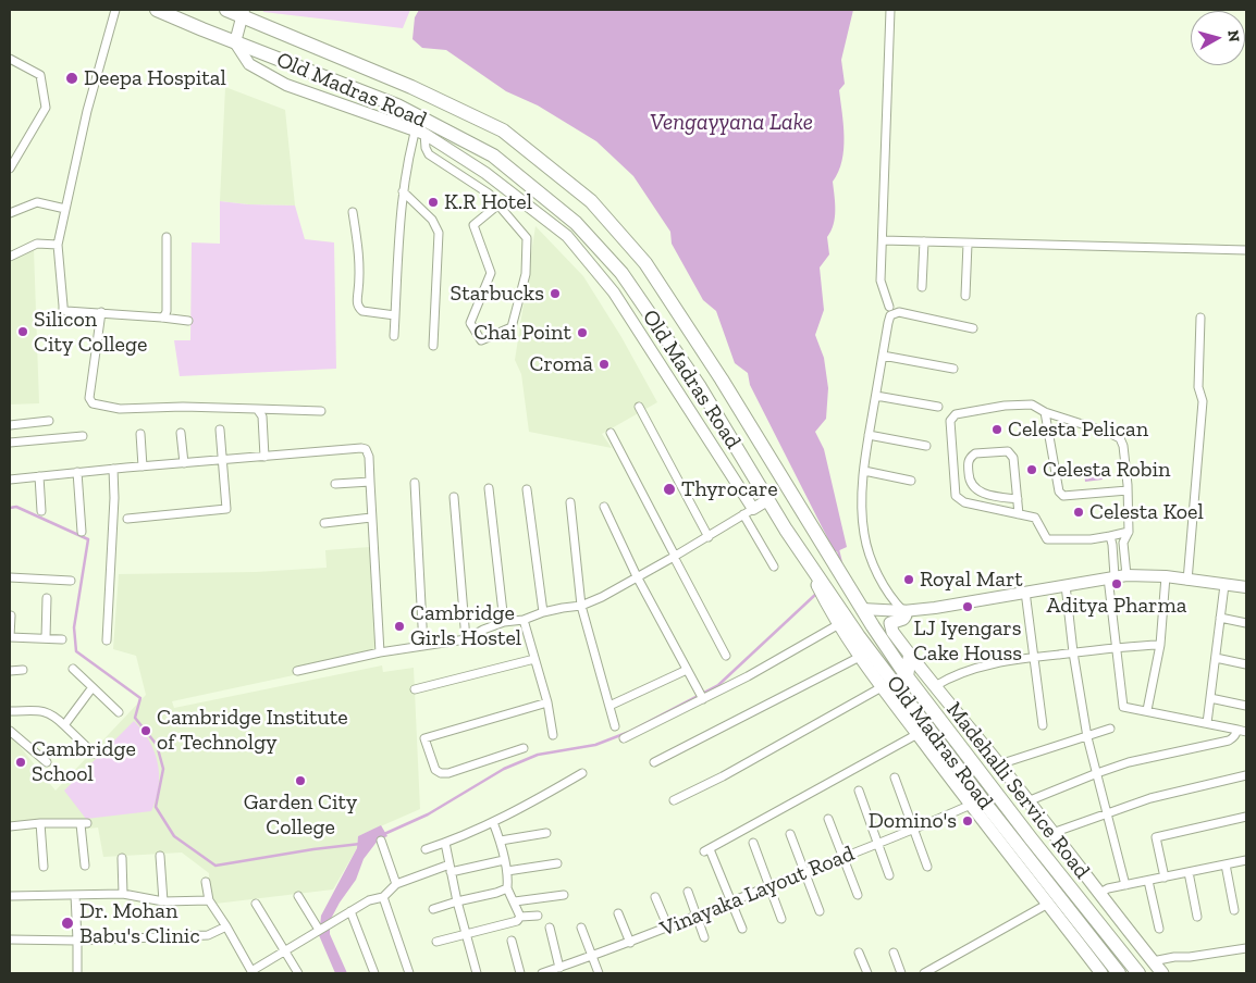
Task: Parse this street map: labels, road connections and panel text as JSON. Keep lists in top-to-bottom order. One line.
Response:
{"streets":{"highway":["Old Madras Road"],"main road":["Madehalli Service Road"],"street":["Vinayaka Layout Road"]},"water":["Vengayyana Lake"],"places":["Deepa Hospital","K.R Hotel","Starbucks","Silicon City College","Chai Point","Cromā","Celesta Pelican","Celesta Robin","Thyrocare","Celesta Koel","Royal Mart","Aditya Pharma","LJ Iyengars Cake Houss","Cambridge Girls Hostel","Cambridge Institute of Technolgy","Cambridge School","Garden City College","Domino's","Dr. Mohan Babu's Clinic"],"north":"right"}
